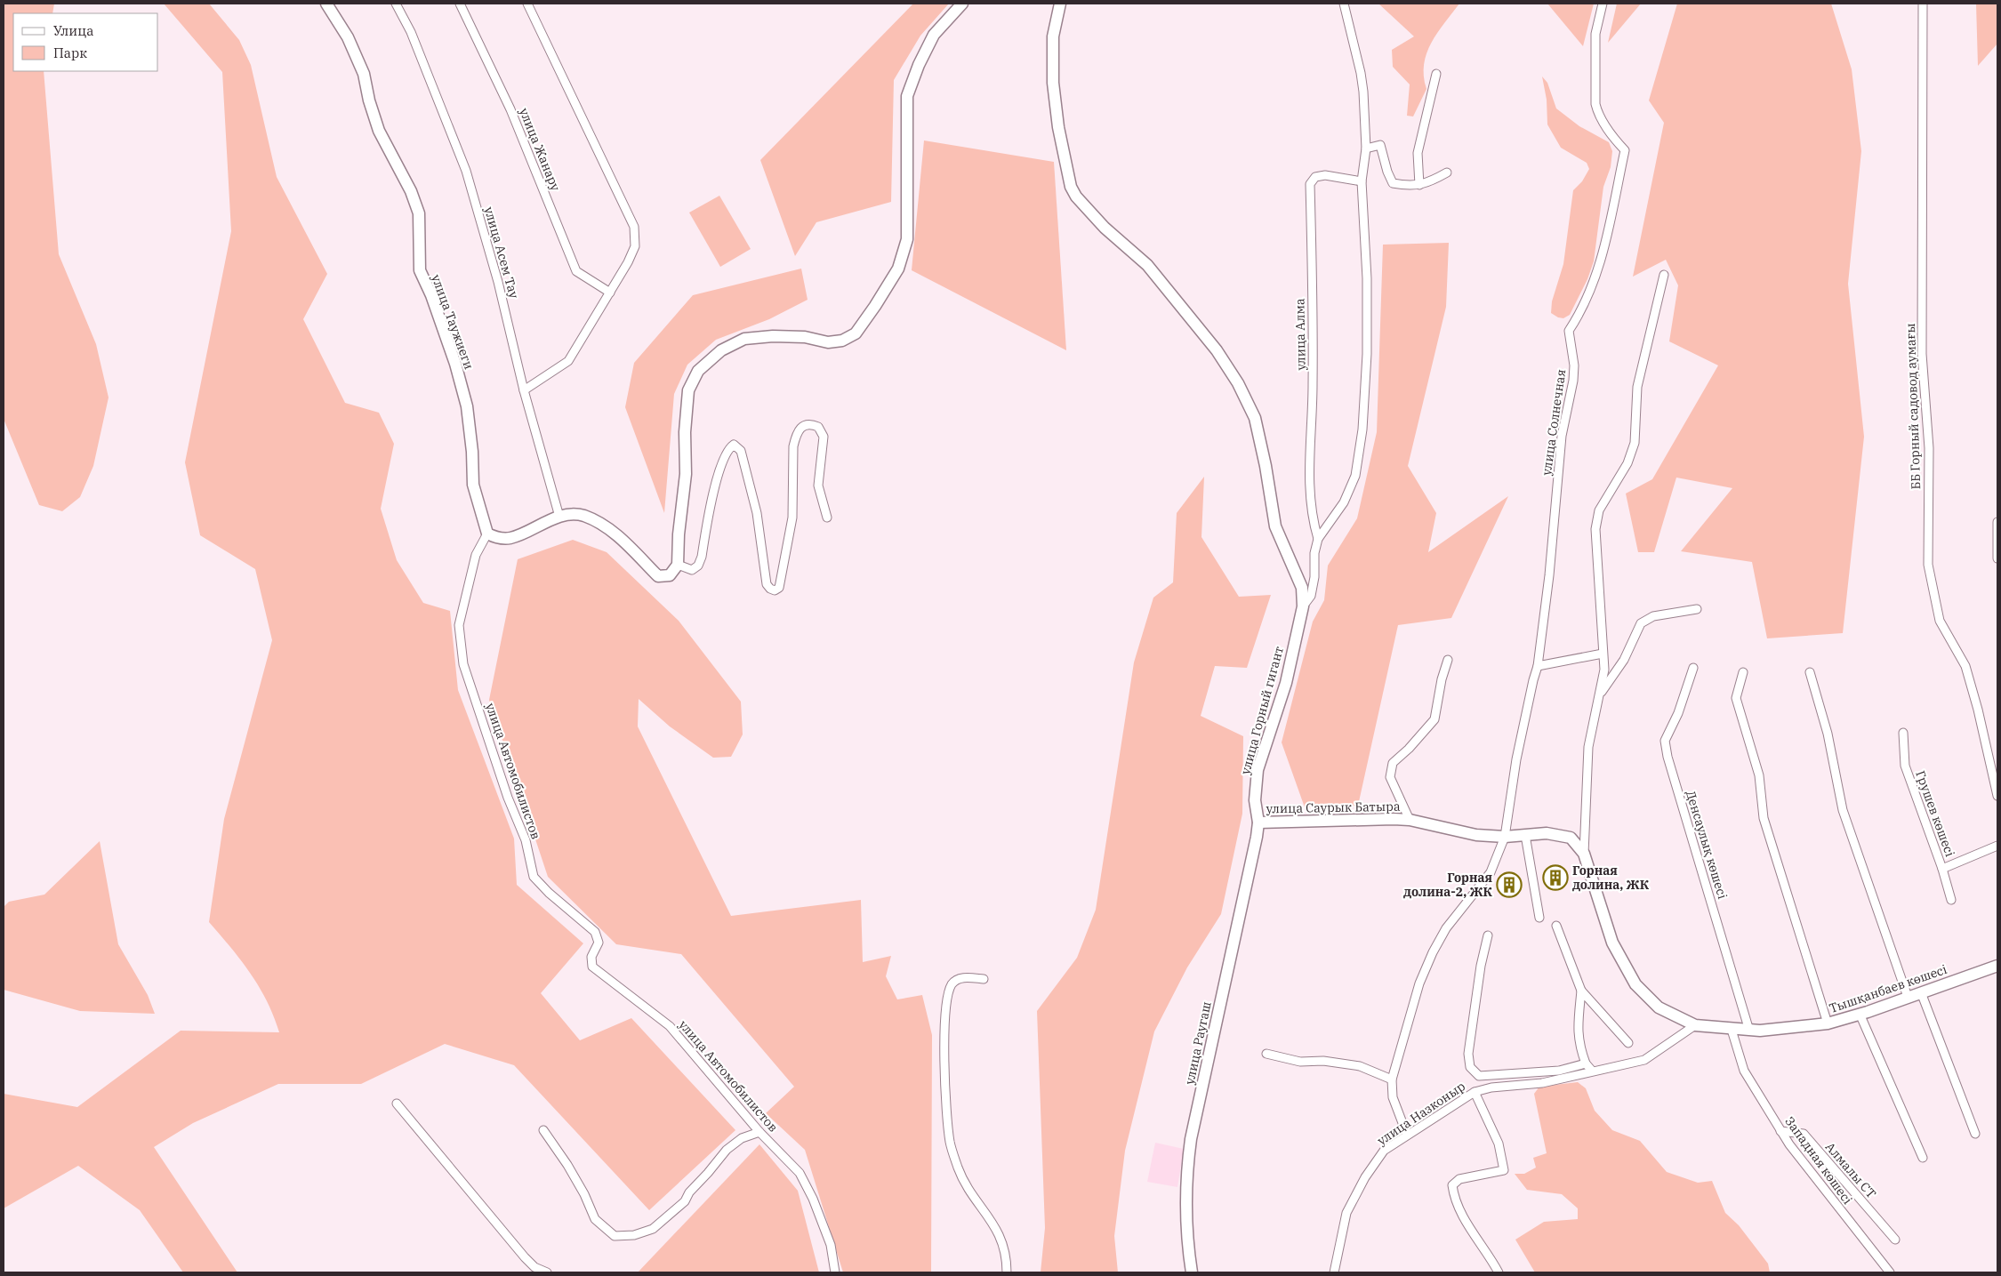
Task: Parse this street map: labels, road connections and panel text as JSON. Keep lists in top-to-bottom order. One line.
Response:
{"streets":{"street":["улица Жанару","улица Асем Тау","улица Таужиеги","улица Алма","ББ Горный садовод аумағы","улица Солнечная","улица Горный гигант","улица Автомобилистов","улица Саурык Батыра","Грушев көшесі","Денсаулық көшесі","Тышқанбаев көшесі","улица Раугаш","улица Назконыр","Западная көшесі","Алмалы СТ"]},"crossings":[["улица Таужиеги","улица Автомобилистов"],["улица Горный гигант","улица Саурык Батыра"],["улица Горный гигант","улица Раугаш"],["улица Саурык Батыра","Тышқанбаев көшесі"],["улица Саурык Батыра","улица Раугаш"],["Денсаулық көшесі","Тышқанбаев көшесі"],["Тышқанбаев көшесі","улица Назконыр"],["Тышқанбаев көшесі","Западная көшесі"],["Западная көшесі","Алмалы СТ"]],"places":{"building":["Горная долина, ЖК","Горная долина-2, ЖК"]},"legend":["Улица","Парк"]}
